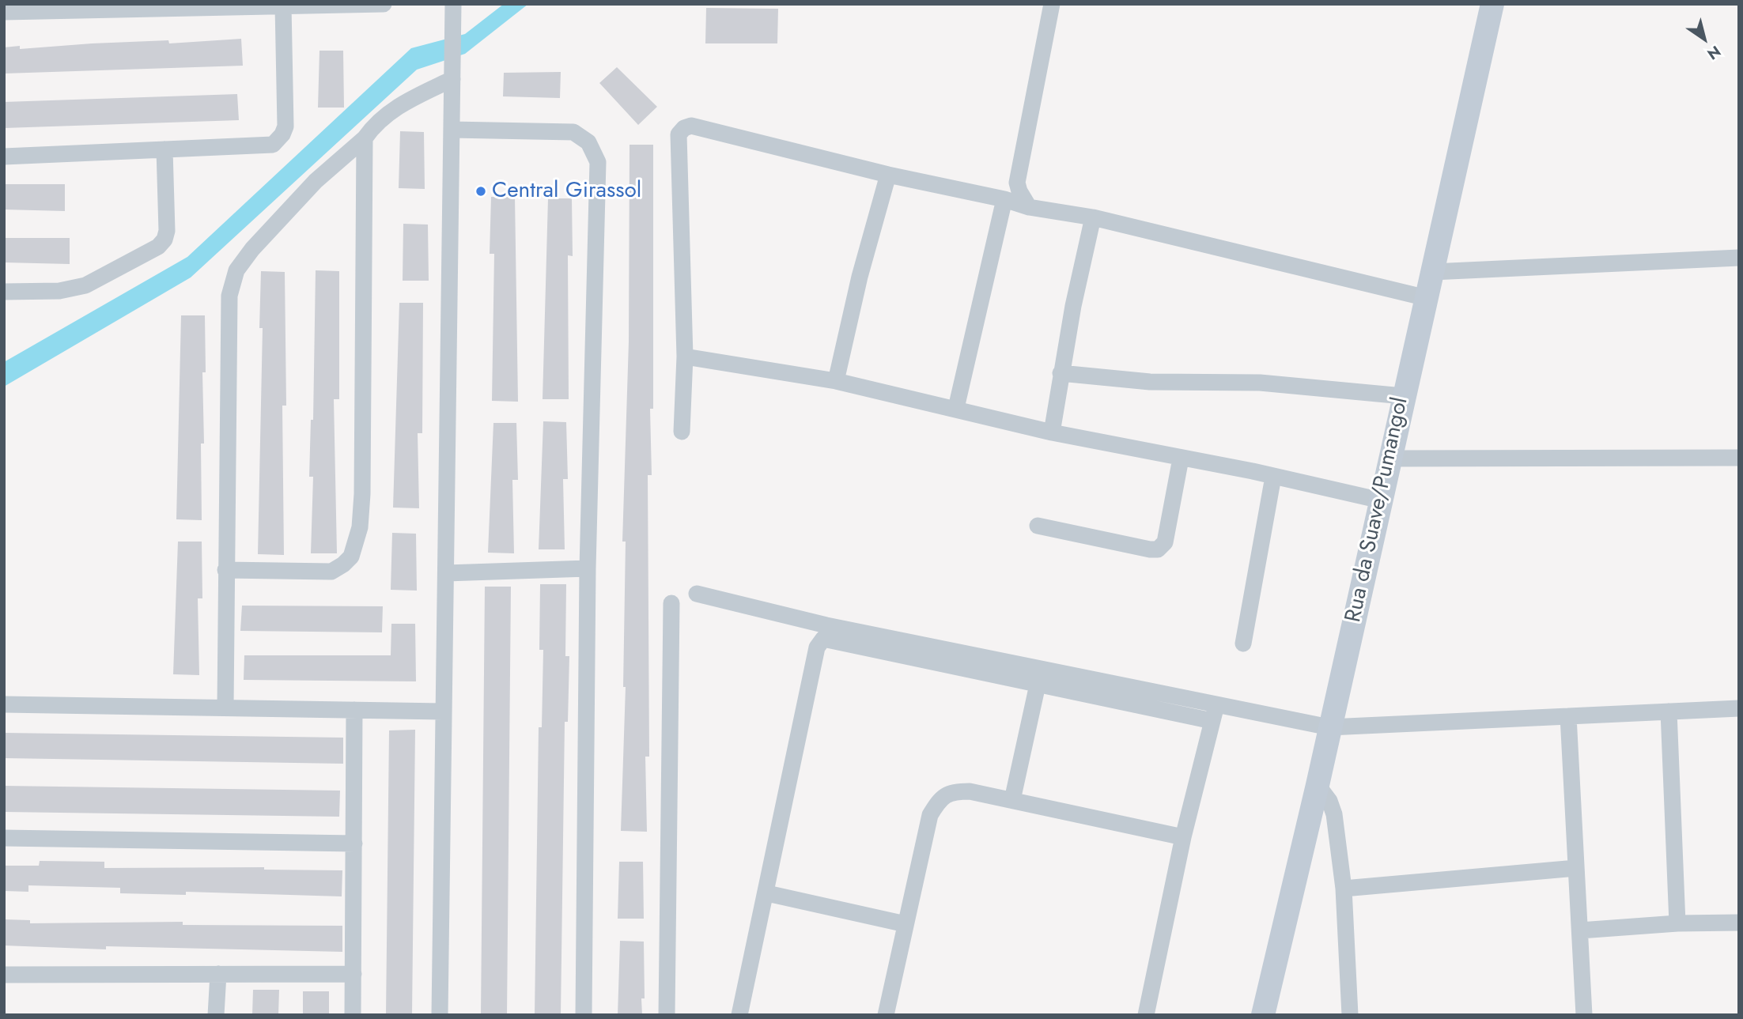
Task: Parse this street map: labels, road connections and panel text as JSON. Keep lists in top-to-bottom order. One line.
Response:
{"streets":{"street":["Rua da Suave/Pumangol"]},"places":["Central Girassol"],"north":"bottom right"}
